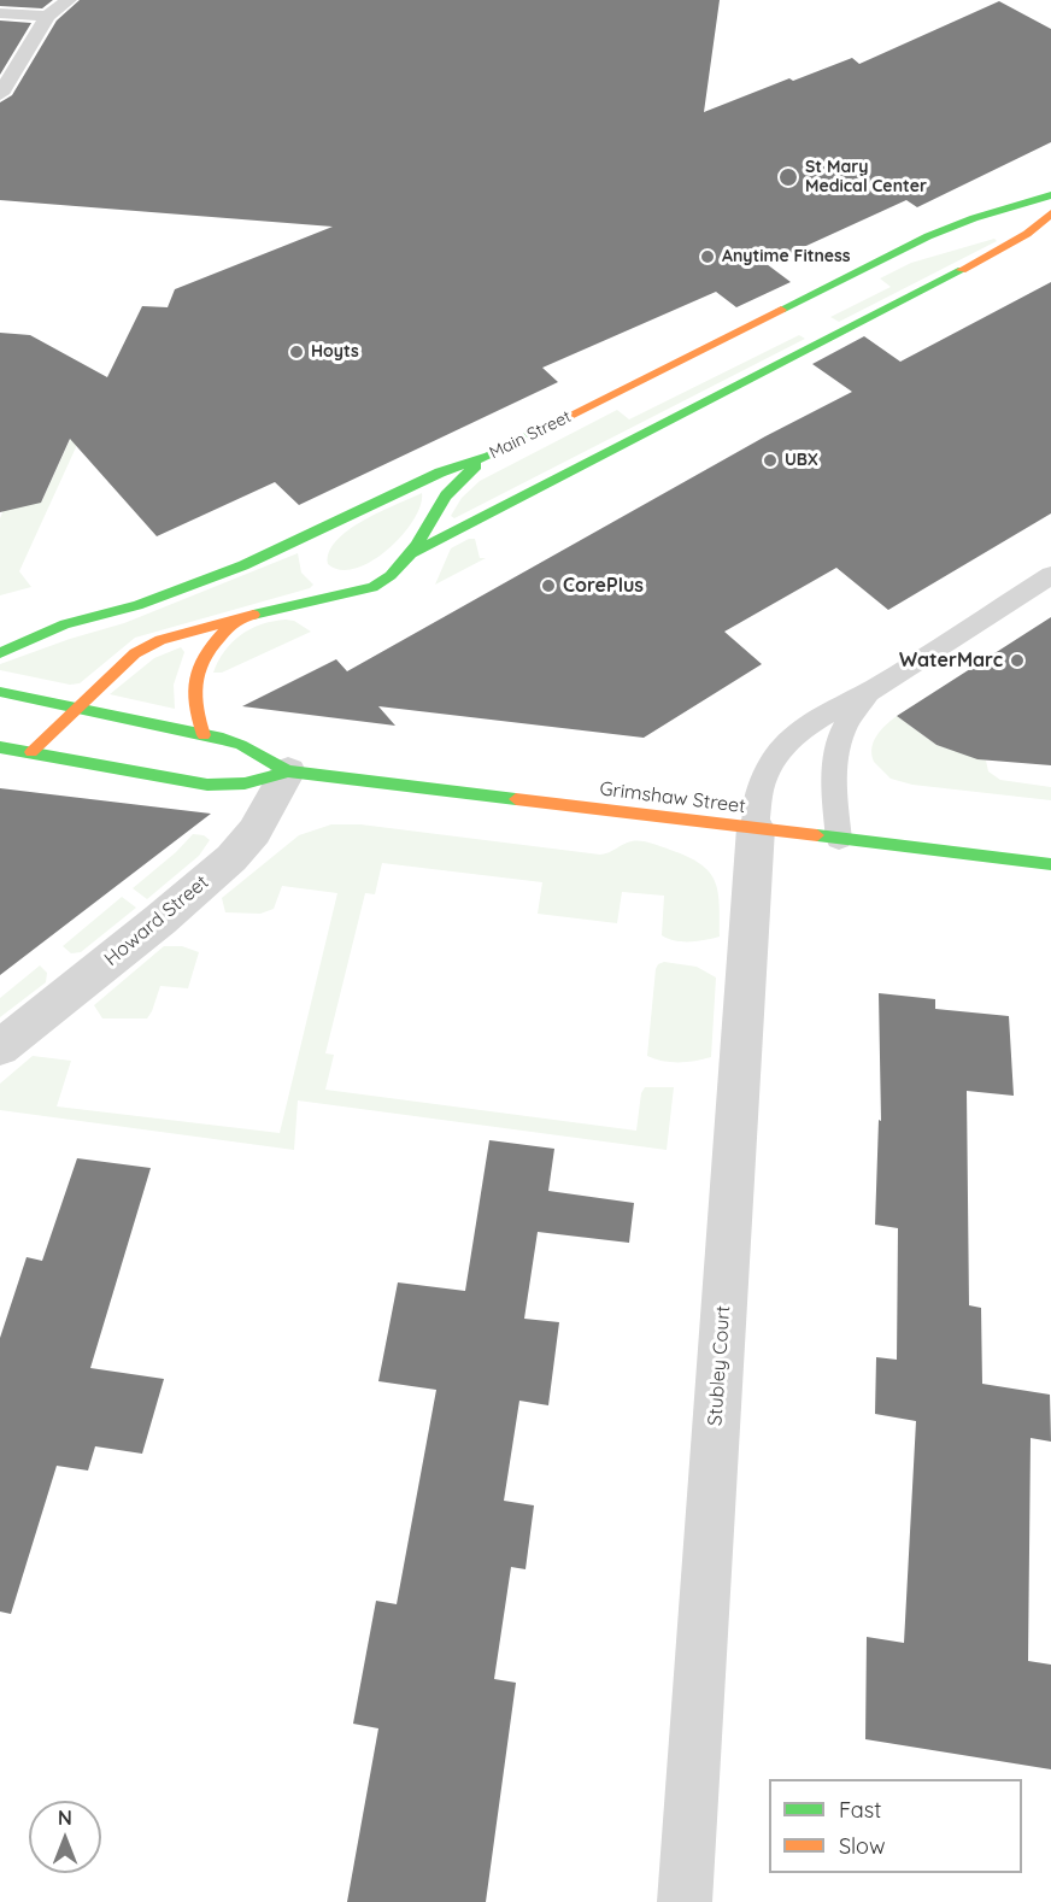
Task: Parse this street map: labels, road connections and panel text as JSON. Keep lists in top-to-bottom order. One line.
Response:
{"streets":{"street":["Main Street","Grimshaw Street","Howard Street","Stubley Court"]},"crossings":[["Grimshaw Street","Howard Street"],["Grimshaw Street","Stubley Court"]],"places":["St Mary Medical Center","Anytime Fitness","Hoyts","UBX","CorePlus","WaterMarc"],"legend":["Fast","Slow"],"north":"top"}
